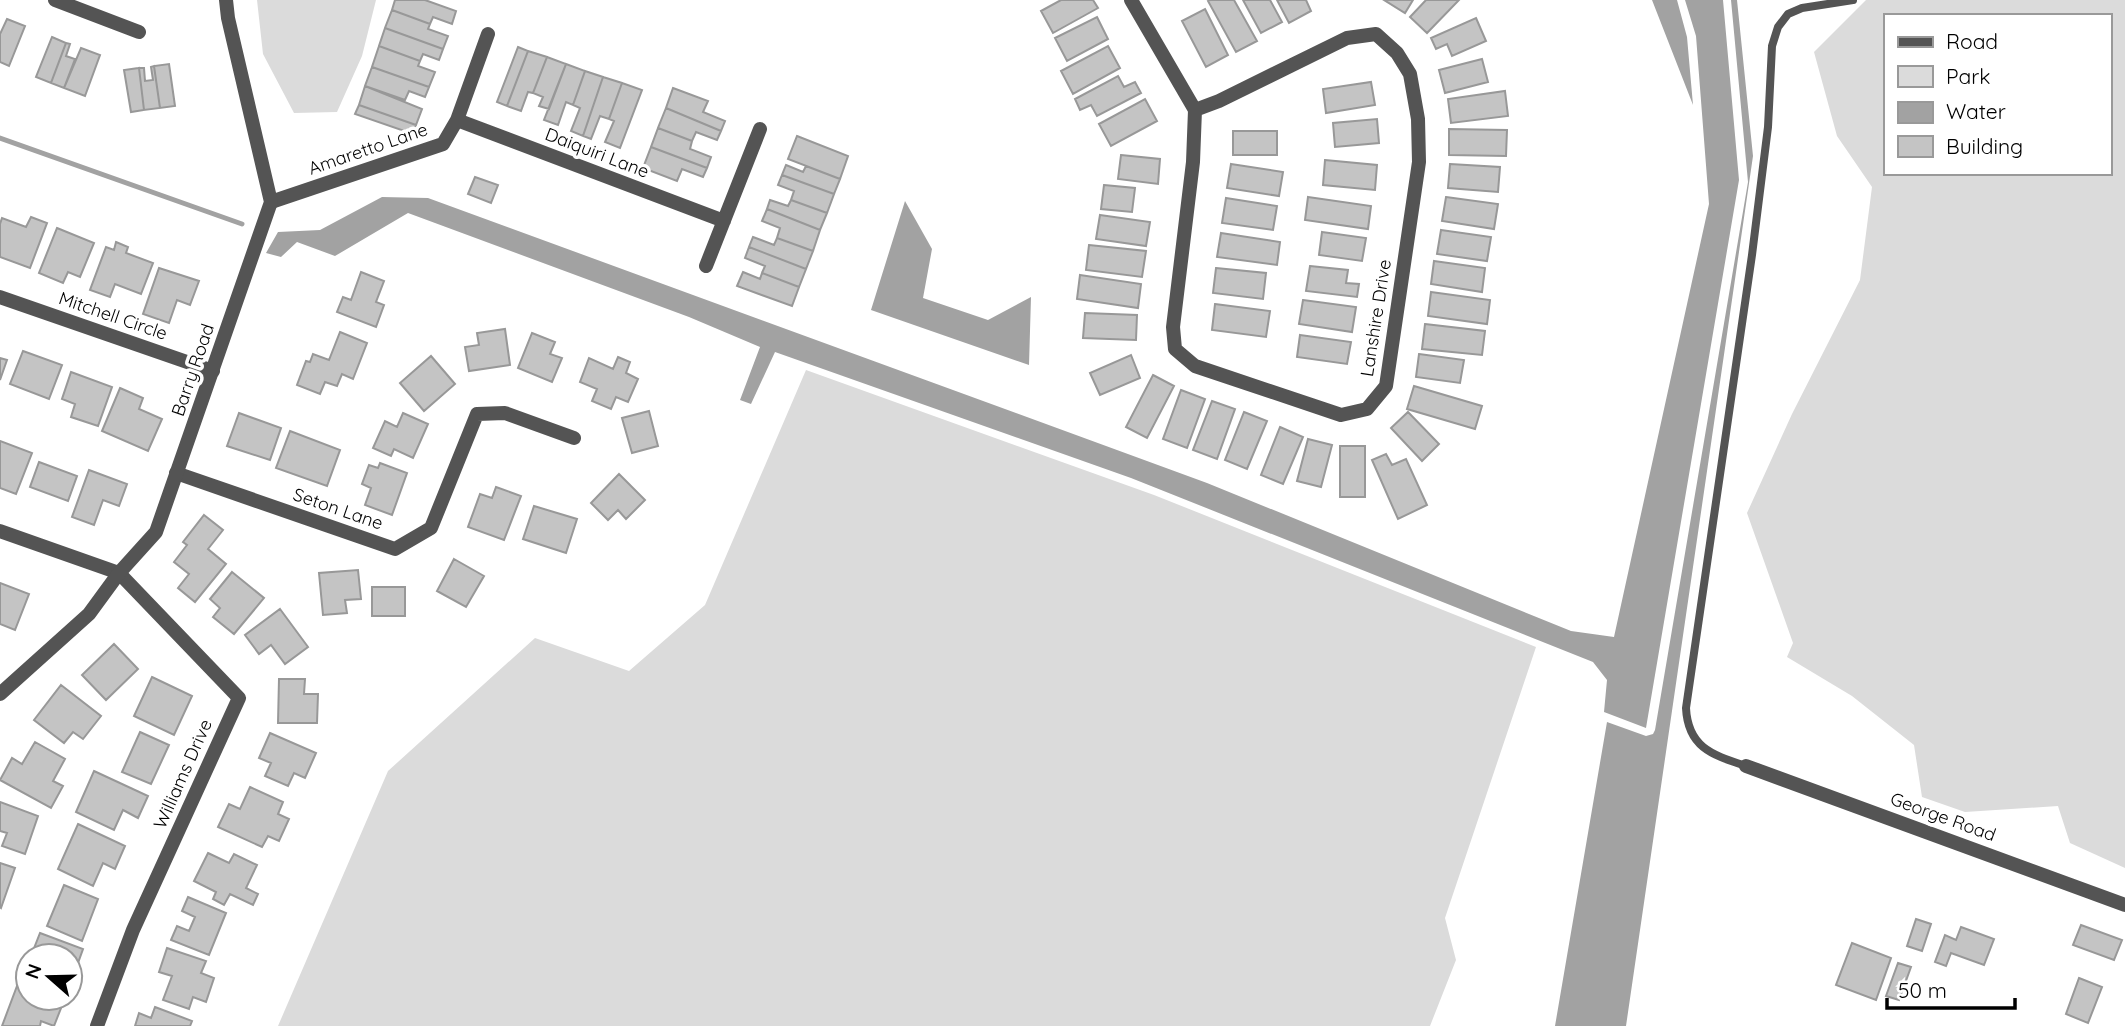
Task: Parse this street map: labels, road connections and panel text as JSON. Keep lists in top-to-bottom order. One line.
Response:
{"streets":{"street":["Amaretto Lane","Daiquiri Lane","Mitchell Circle","Lanshire Drive","Barry Road","Seton Lane","Williams Drive","George Road"]},"crossings":[["Amaretto Lane","Daiquiri Lane"],["Amaretto Lane","Barry Road"],["Mitchell Circle","Barry Road"],["Barry Road","Seton Lane"],["Barry Road","Williams Drive"]],"legend":["Road","Park","Water","Building"],"scale_bar":"50 m","north":"left"}
